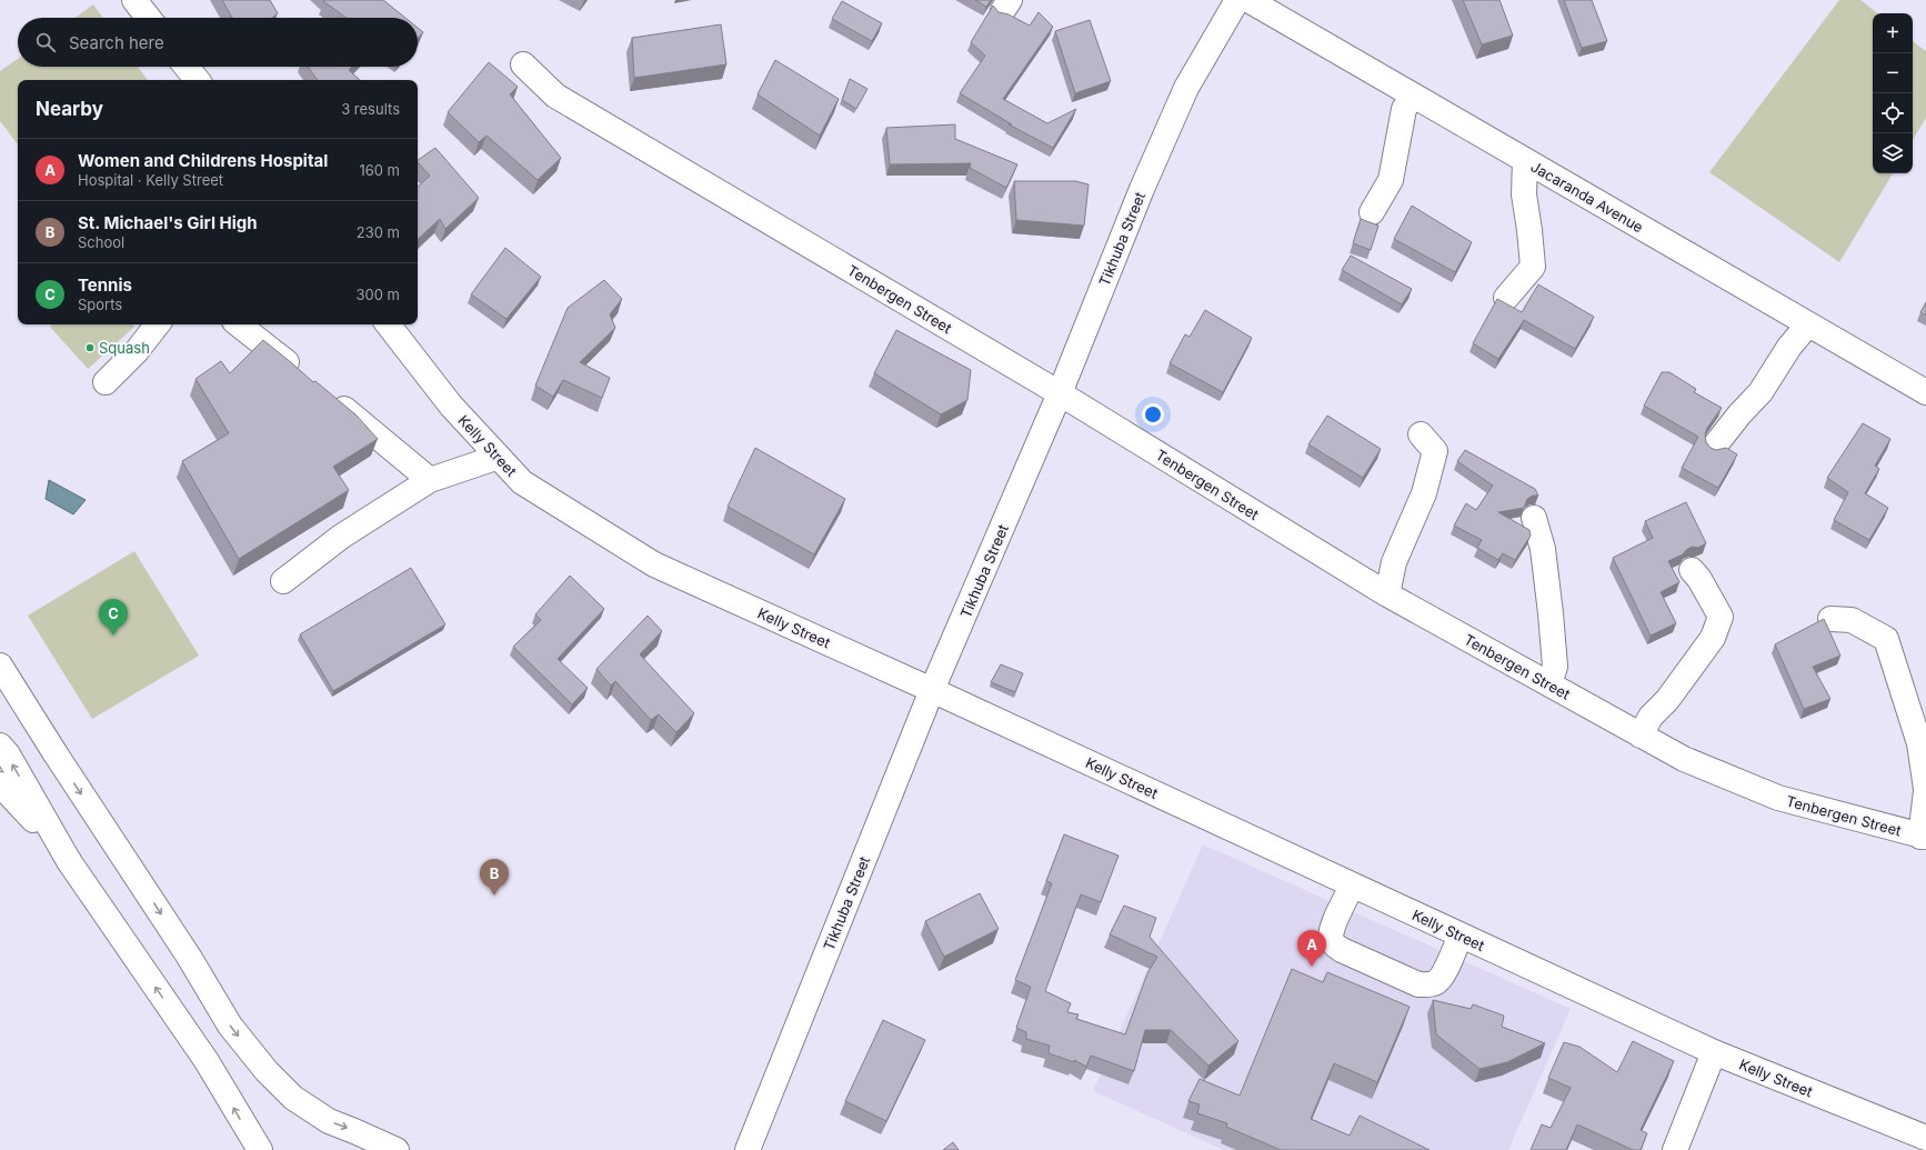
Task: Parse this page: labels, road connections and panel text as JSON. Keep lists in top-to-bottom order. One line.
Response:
{"streets":{"main road":["Jacaranda Avenue","Tikhuba Street","Tenbergen Street","Kelly Street"]},"crossings":[["Tikhuba Street","Tenbergen Street"],["Tikhuba Street","Kelly Street"]],"places":["Squash"],"page":{"map_buttons":["+","−"],"search":"Search here","heading":["Nearby","3 results"],"list":[{"mark":"A","name":"Women and Childrens Hospital","note":"Hospital · Kelly Street","value":"160 m"},{"mark":"B","name":"St. Michael's Girl High","note":"School","value":"230 m"},{"mark":"C","name":"Tennis","note":"Sports","value":"300 m"}],"pins":["C","B","A"]}}
